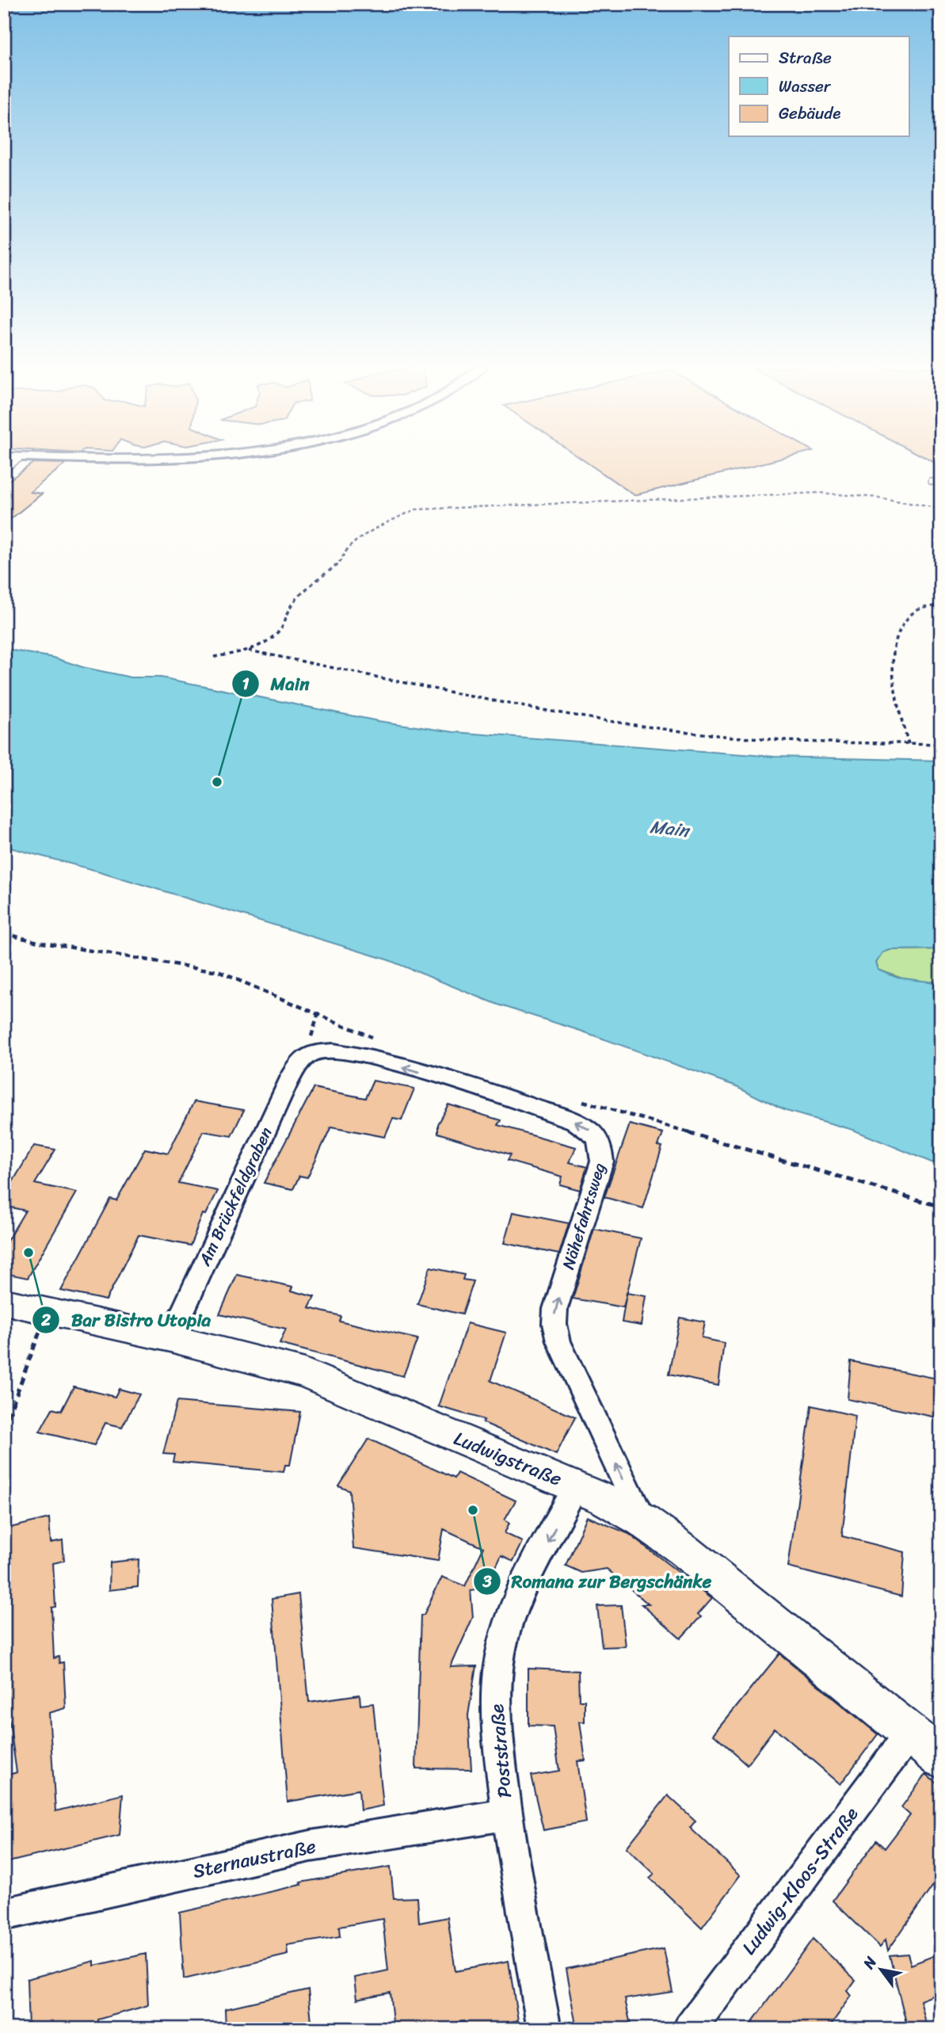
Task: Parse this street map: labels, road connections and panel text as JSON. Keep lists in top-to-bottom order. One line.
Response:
{"streets":{"main road":["Ludwigstraße"],"street":["Am Brückfeldgraben","Nähefahrtsweg","Poststraße","Sternaustraße","Ludwig-Kloos-Straße"]},"crossings":[["Am Brückfeldgraben","Nähefahrtsweg"],["Am Brückfeldgraben","Ludwigstraße"],["Nähefahrtsweg","Ludwigstraße"],["Ludwigstraße","Poststraße"],["Ludwigstraße","Ludwig-Kloos-Straße"],["Poststraße","Sternaustraße"]],"one_way":["Poststraße"],"water":["Main"],"places":["Main","Bar Bistro Utopia","Romana zur Bergschänke"],"legend":["Straße","Wasser","Gebäude"],"north":"top left"}
